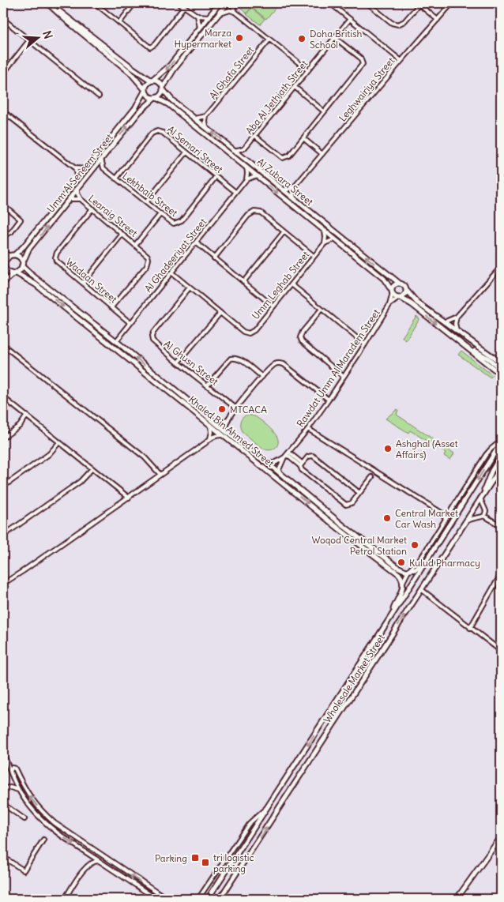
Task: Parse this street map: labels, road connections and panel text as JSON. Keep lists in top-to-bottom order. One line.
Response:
{"streets":{"main road":["Umm Al Seneem Street","Al Zubara Street","Khaled Bin Ahmed Street","Wholesale Market Street"],"street":["Al Ghafa Street","Leghwairiya Street","Aba Al Jethjath Street","Al Semari Street","Lekhbaib Street","Learaig Street","Al Ghadeeriyat Street","Wadaan Street","Umm Leghab Street","Al Ghusn Street","Rawdat Umm Al Maradem Street"]},"crossings":[["Aba Al Jethjath Street","Al Zubara Street"],["Al Semari Street","Lekhbaib Street"],["Al Semari Street","Al Ghadeeriyat Street"],["Umm Al Seneem Street","Al Zubara Street"],["Umm Al Seneem Street","Learaig Street"],["Umm Al Seneem Street","Khaled Bin Ahmed Street"],["Al Zubara Street","Al Ghadeeriyat Street"],["Al Zubara Street","Umm Leghab Street"],["Al Zubara Street","Rawdat Umm Al Maradem Street"],["Lekhbaib Street","Learaig Street"],["Learaig Street","Wadaan Street"],["Al Ghadeeriyat Street","Wadaan Street"],["Al Ghadeeriyat Street","Umm Leghab Street"],["Al Ghadeeriyat Street","Khaled Bin Ahmed Street"],["Umm Leghab Street","Al Ghusn Street"],["Rawdat Umm Al Maradem Street","Khaled Bin Ahmed Street"],["Khaled Bin Ahmed Street","Wholesale Market Street"]],"places":{"other":["Marza Hypermarket","Doha British School","MTCACA","Ashghal (Asset Affairs)","Central Market Car Wash","Woqod Central Market Petrol Station","Kulud Pharmacy"],"transit":["Parking","tri logistic parking"]},"north":"right"}
